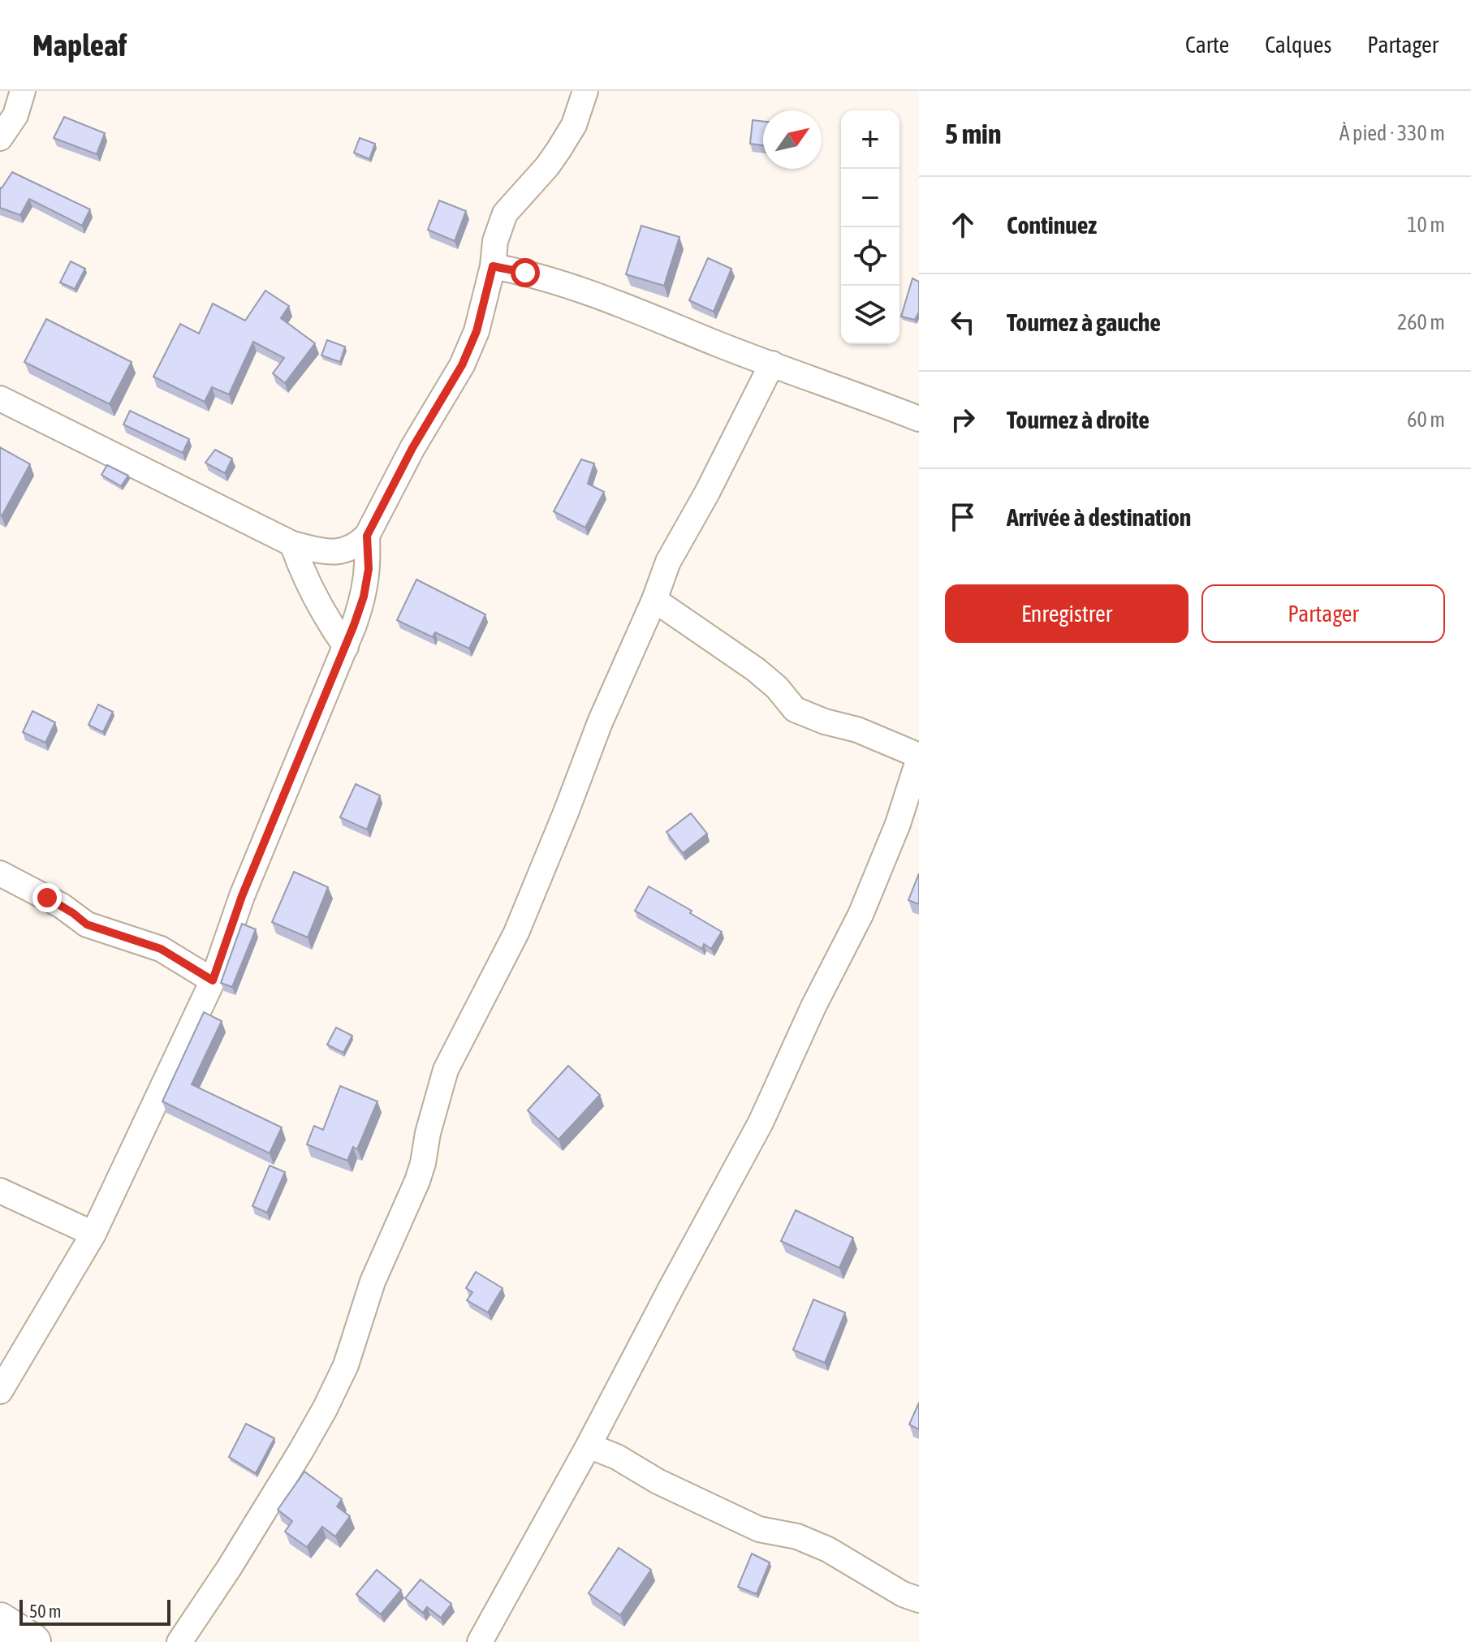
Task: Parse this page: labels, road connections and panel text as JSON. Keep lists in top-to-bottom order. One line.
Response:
{"scale_bar":"50 m","north":"top right","page":{"header":"Mapleaf","nav":["Carte","Calques","Partager"],"heading":["5 min","À pied · 330 m"],"map_buttons":["+","−"],"list":[["Continuez","10 m"],["Tournez à gauche","260 m"],["Tournez à droite","60 m"],"Arrivée à destination"],"buttons":["Enregistrer","Partager"],"scale":"50 m"}}
